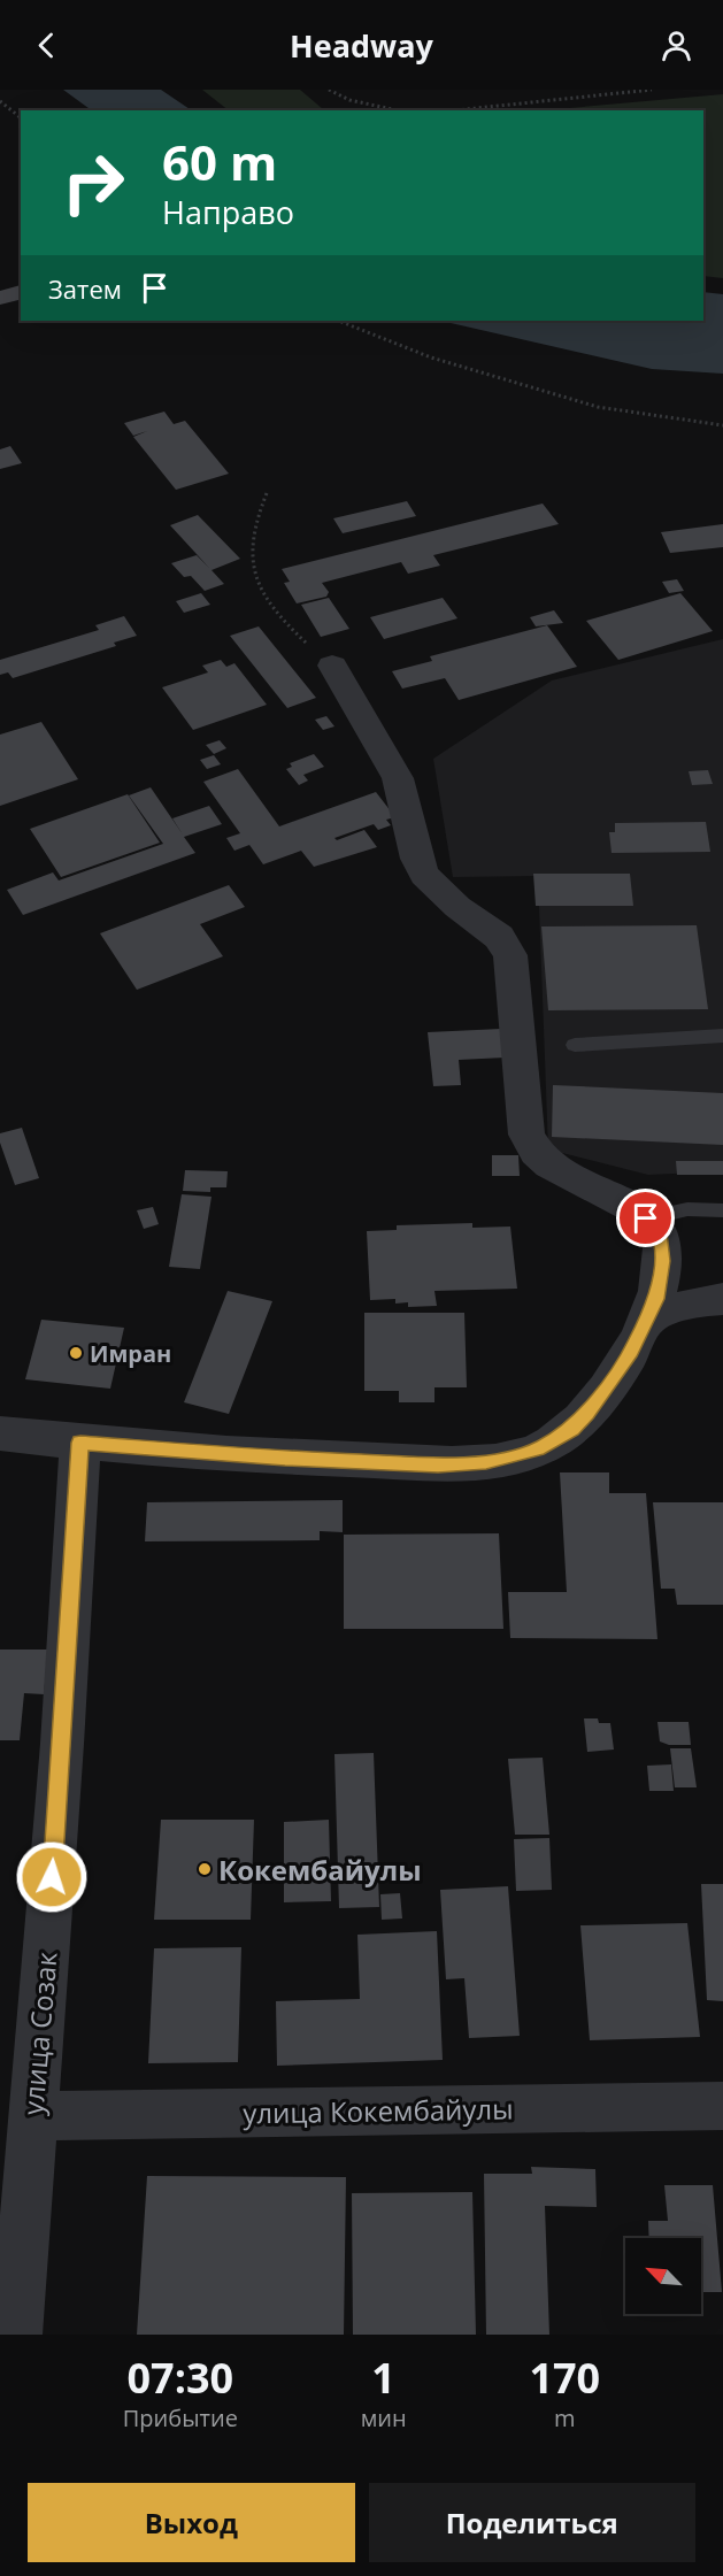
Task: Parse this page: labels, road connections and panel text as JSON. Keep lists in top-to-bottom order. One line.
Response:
{"streets":{"street":["улица Созак","улица Кокембайулы"]},"crossings":[["улица Созак","улица Кокембайулы"]],"places":["Имран","Кокембайулы"],"north":"top left","page":{"header":"Headway","turn":["60 m","Направо"],"then":"Затем","eta":["07:30","Прибытие","1","мин","170","m"],"buttons":["Выход","Поделиться"]}}
